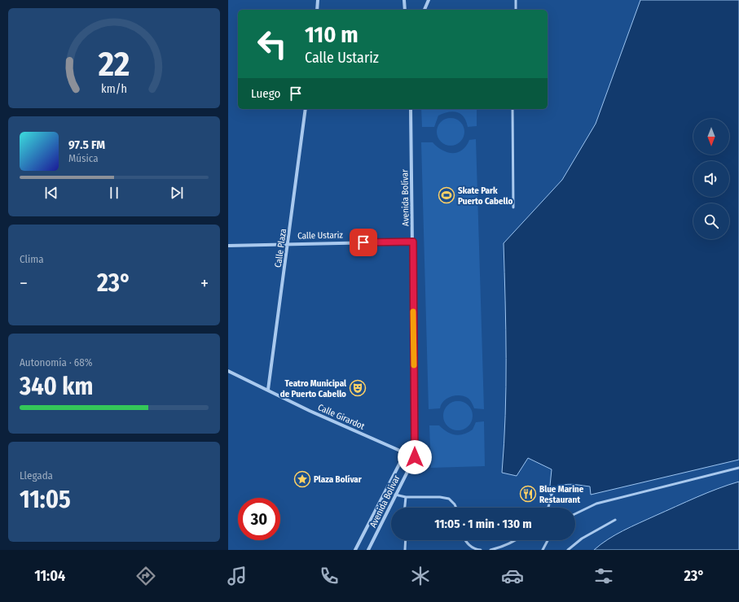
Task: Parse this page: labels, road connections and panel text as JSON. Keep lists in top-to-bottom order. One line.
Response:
{"streets":{"street":["Avenida Bolívar","Calle Ustariz","Calle Plaza","Calle Girardot"]},"crossings":[["Avenida Bolívar","Calle Ustariz"],["Avenida Bolívar","Calle Girardot"],["Calle Ustariz","Calle Plaza"],["Calle Plaza","Calle Girardot"]],"places":{"sports":["Skate Park Puerto Cabello"],"theatre":["Teatro Municipal de Puerto Cabello"],"place":["Plaza Bolívar"],"restaurant":["Blue Marine Restaurant"]},"north":"bottom","page":{"turn":["110 m","Calle Ustariz"],"then":"Luego","song":["97.5 FM","Música"],"tile":["Clima",["Autonomía · 68%","340 km"],["Llegada","11:05"]],"heat":["−","23°","+"],"limit":"30","trip":"11:05 · 1 min · 130 m","tabs":["11:04","23°"],"gauge":["22","km/h"]}}
